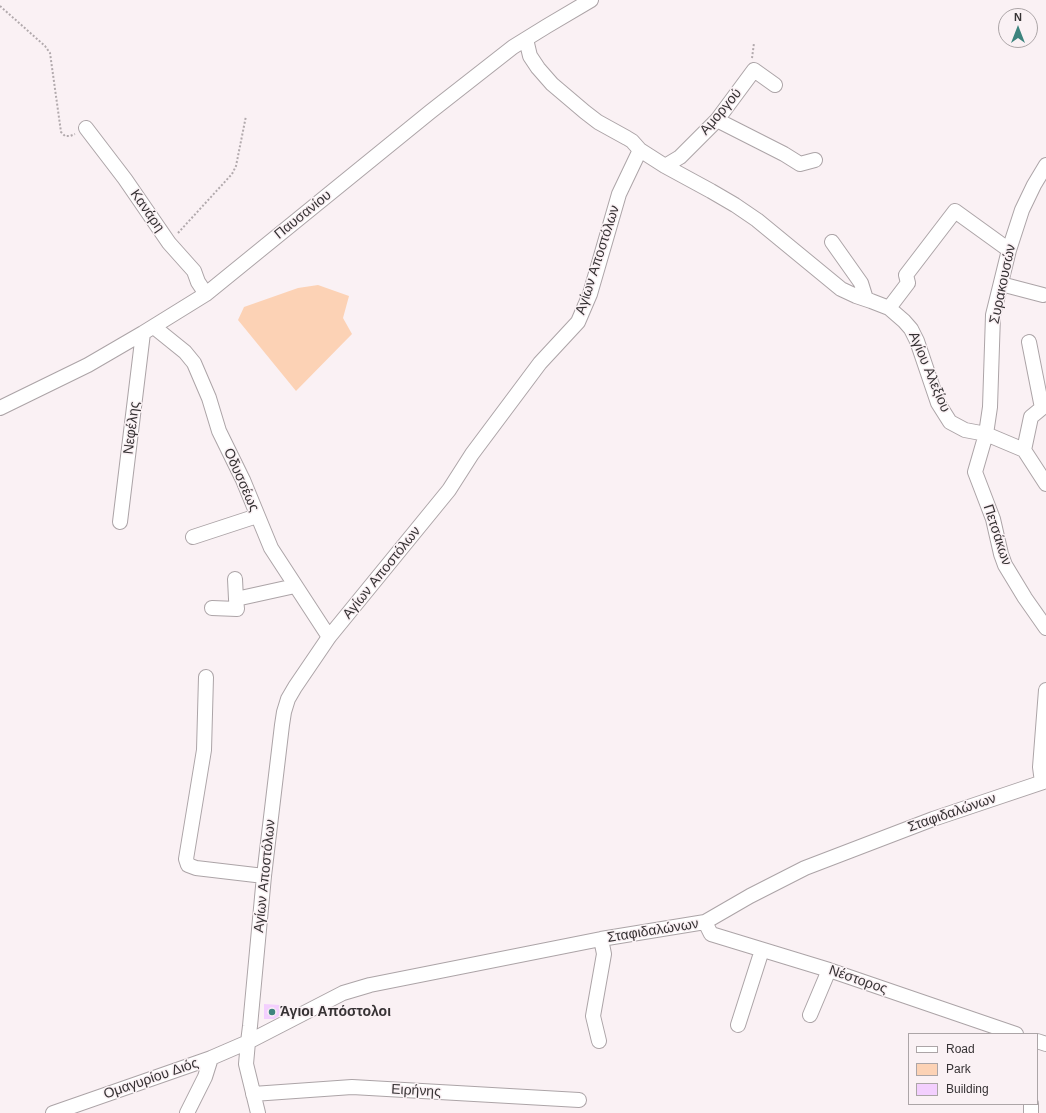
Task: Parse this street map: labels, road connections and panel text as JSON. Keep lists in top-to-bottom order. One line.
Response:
{"streets":{"street":["Αμοργού","Κανάρη","Παυσανίου","Αγίων Αποστόλων","Συρακουσών","Αγίου Αλεξίου","Νεφέλης","Οδυσσέως","Πετσάκων","Σταφιδαλώνων","Νέστορος","Ομαγυρίου Διός","Ειρήνης"]},"crossings":[["Αμοργού","Αγίου Αλεξίου"],["Κανάρη","Παυσανίου"],["Παυσανίου","Αγίου Αλεξίου"],["Παυσανίου","Νεφέλης"],["Παυσανίου","Οδυσσέως"],["Αγίων Αποστόλων","Αγίου Αλεξίου"],["Αγίων Αποστόλων","Οδυσσέως"],["Αγίων Αποστόλων","Σταφιδαλώνων"],["Αγίων Αποστόλων","Ομαγυρίου Διός"],["Αγίων Αποστόλων","Ειρήνης"],["Συρακουσών","Αγίου Αλεξίου"],["Συρακουσών","Πετσάκων"],["Αγίου Αλεξίου","Πετσάκων"],["Νεφέλης","Οδυσσέως"],["Σταφιδαλώνων","Νέστορος"],["Σταφιδαλώνων","Ομαγυρίου Διός"]],"places":["Άγιοι Απόστολοι"],"legend":["Road","Park","Building"],"north":"top"}
